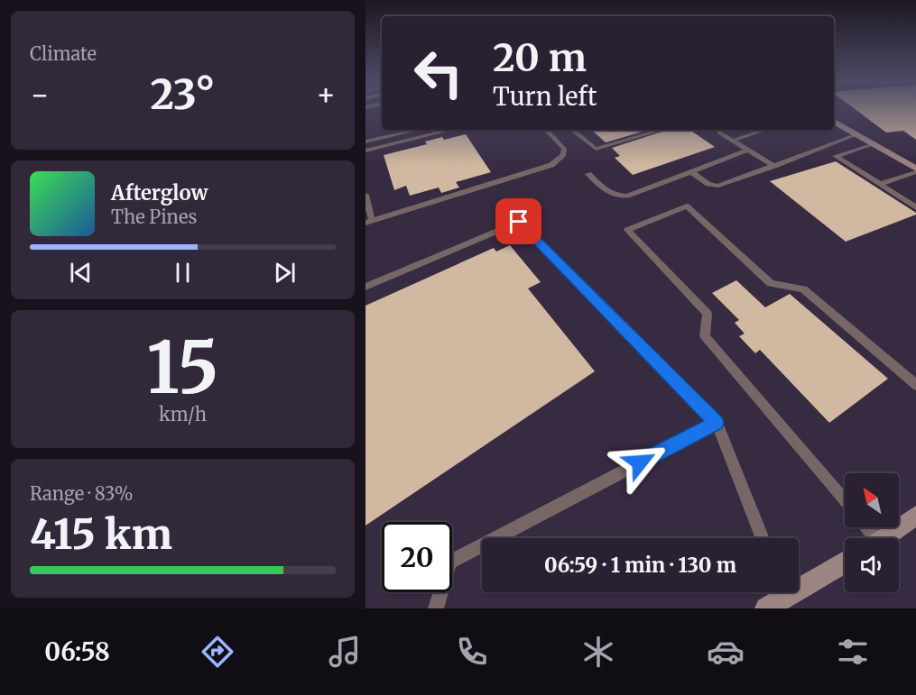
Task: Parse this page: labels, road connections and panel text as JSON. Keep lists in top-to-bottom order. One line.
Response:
{"north":"top left","page":{"tile":["Climate",["15","km/h"],["Range · 83%","415 km"]],"turn":["20 m","Turn left"],"heat":["−","23°","+"],"song":["Afterglow","The Pines"],"limit":"20","trip":"06:59 · 1 min · 130 m","tabs":"06:58"}}
